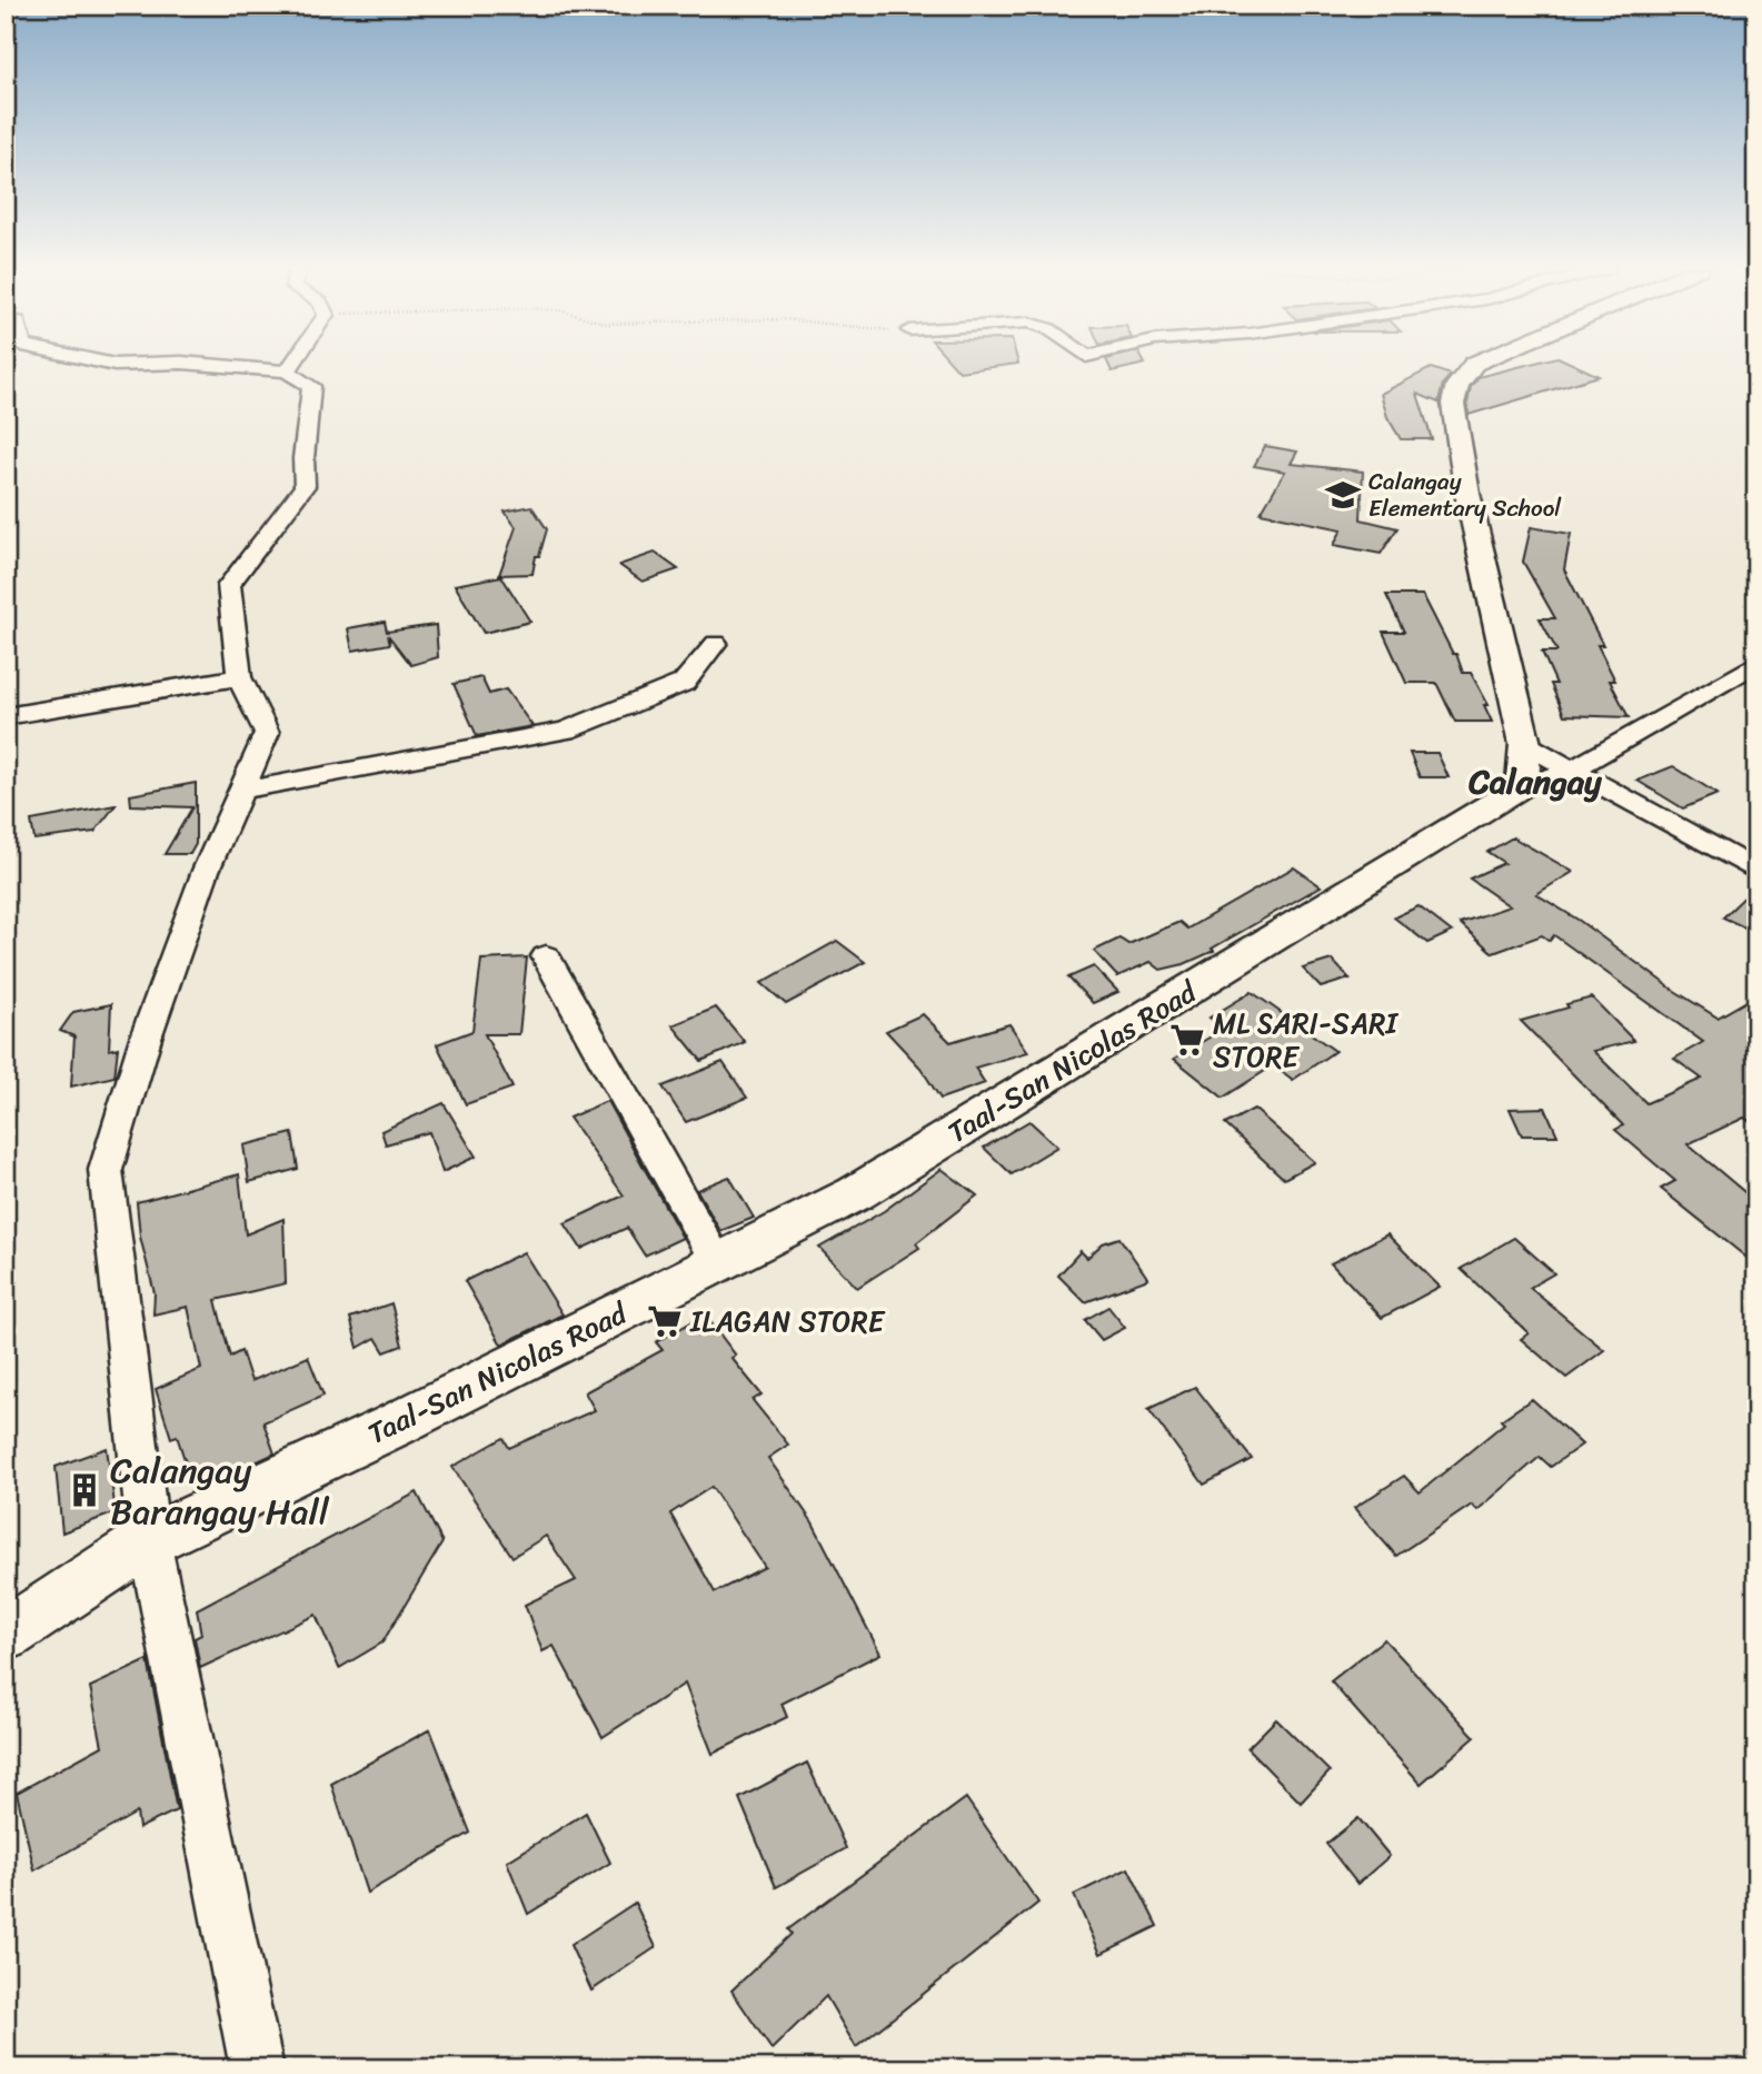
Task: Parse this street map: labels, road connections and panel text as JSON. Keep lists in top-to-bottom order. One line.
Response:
{"streets":{"main road":["Taal-San Nicolas Road"]},"districts":["Calangay"],"places":{"school or university":["Calangay Elementary School"],"supermarket":["ML SARI-SARI STORE","ILAGAN STORE"],"building":["Calangay Barangay Hall"]}}
